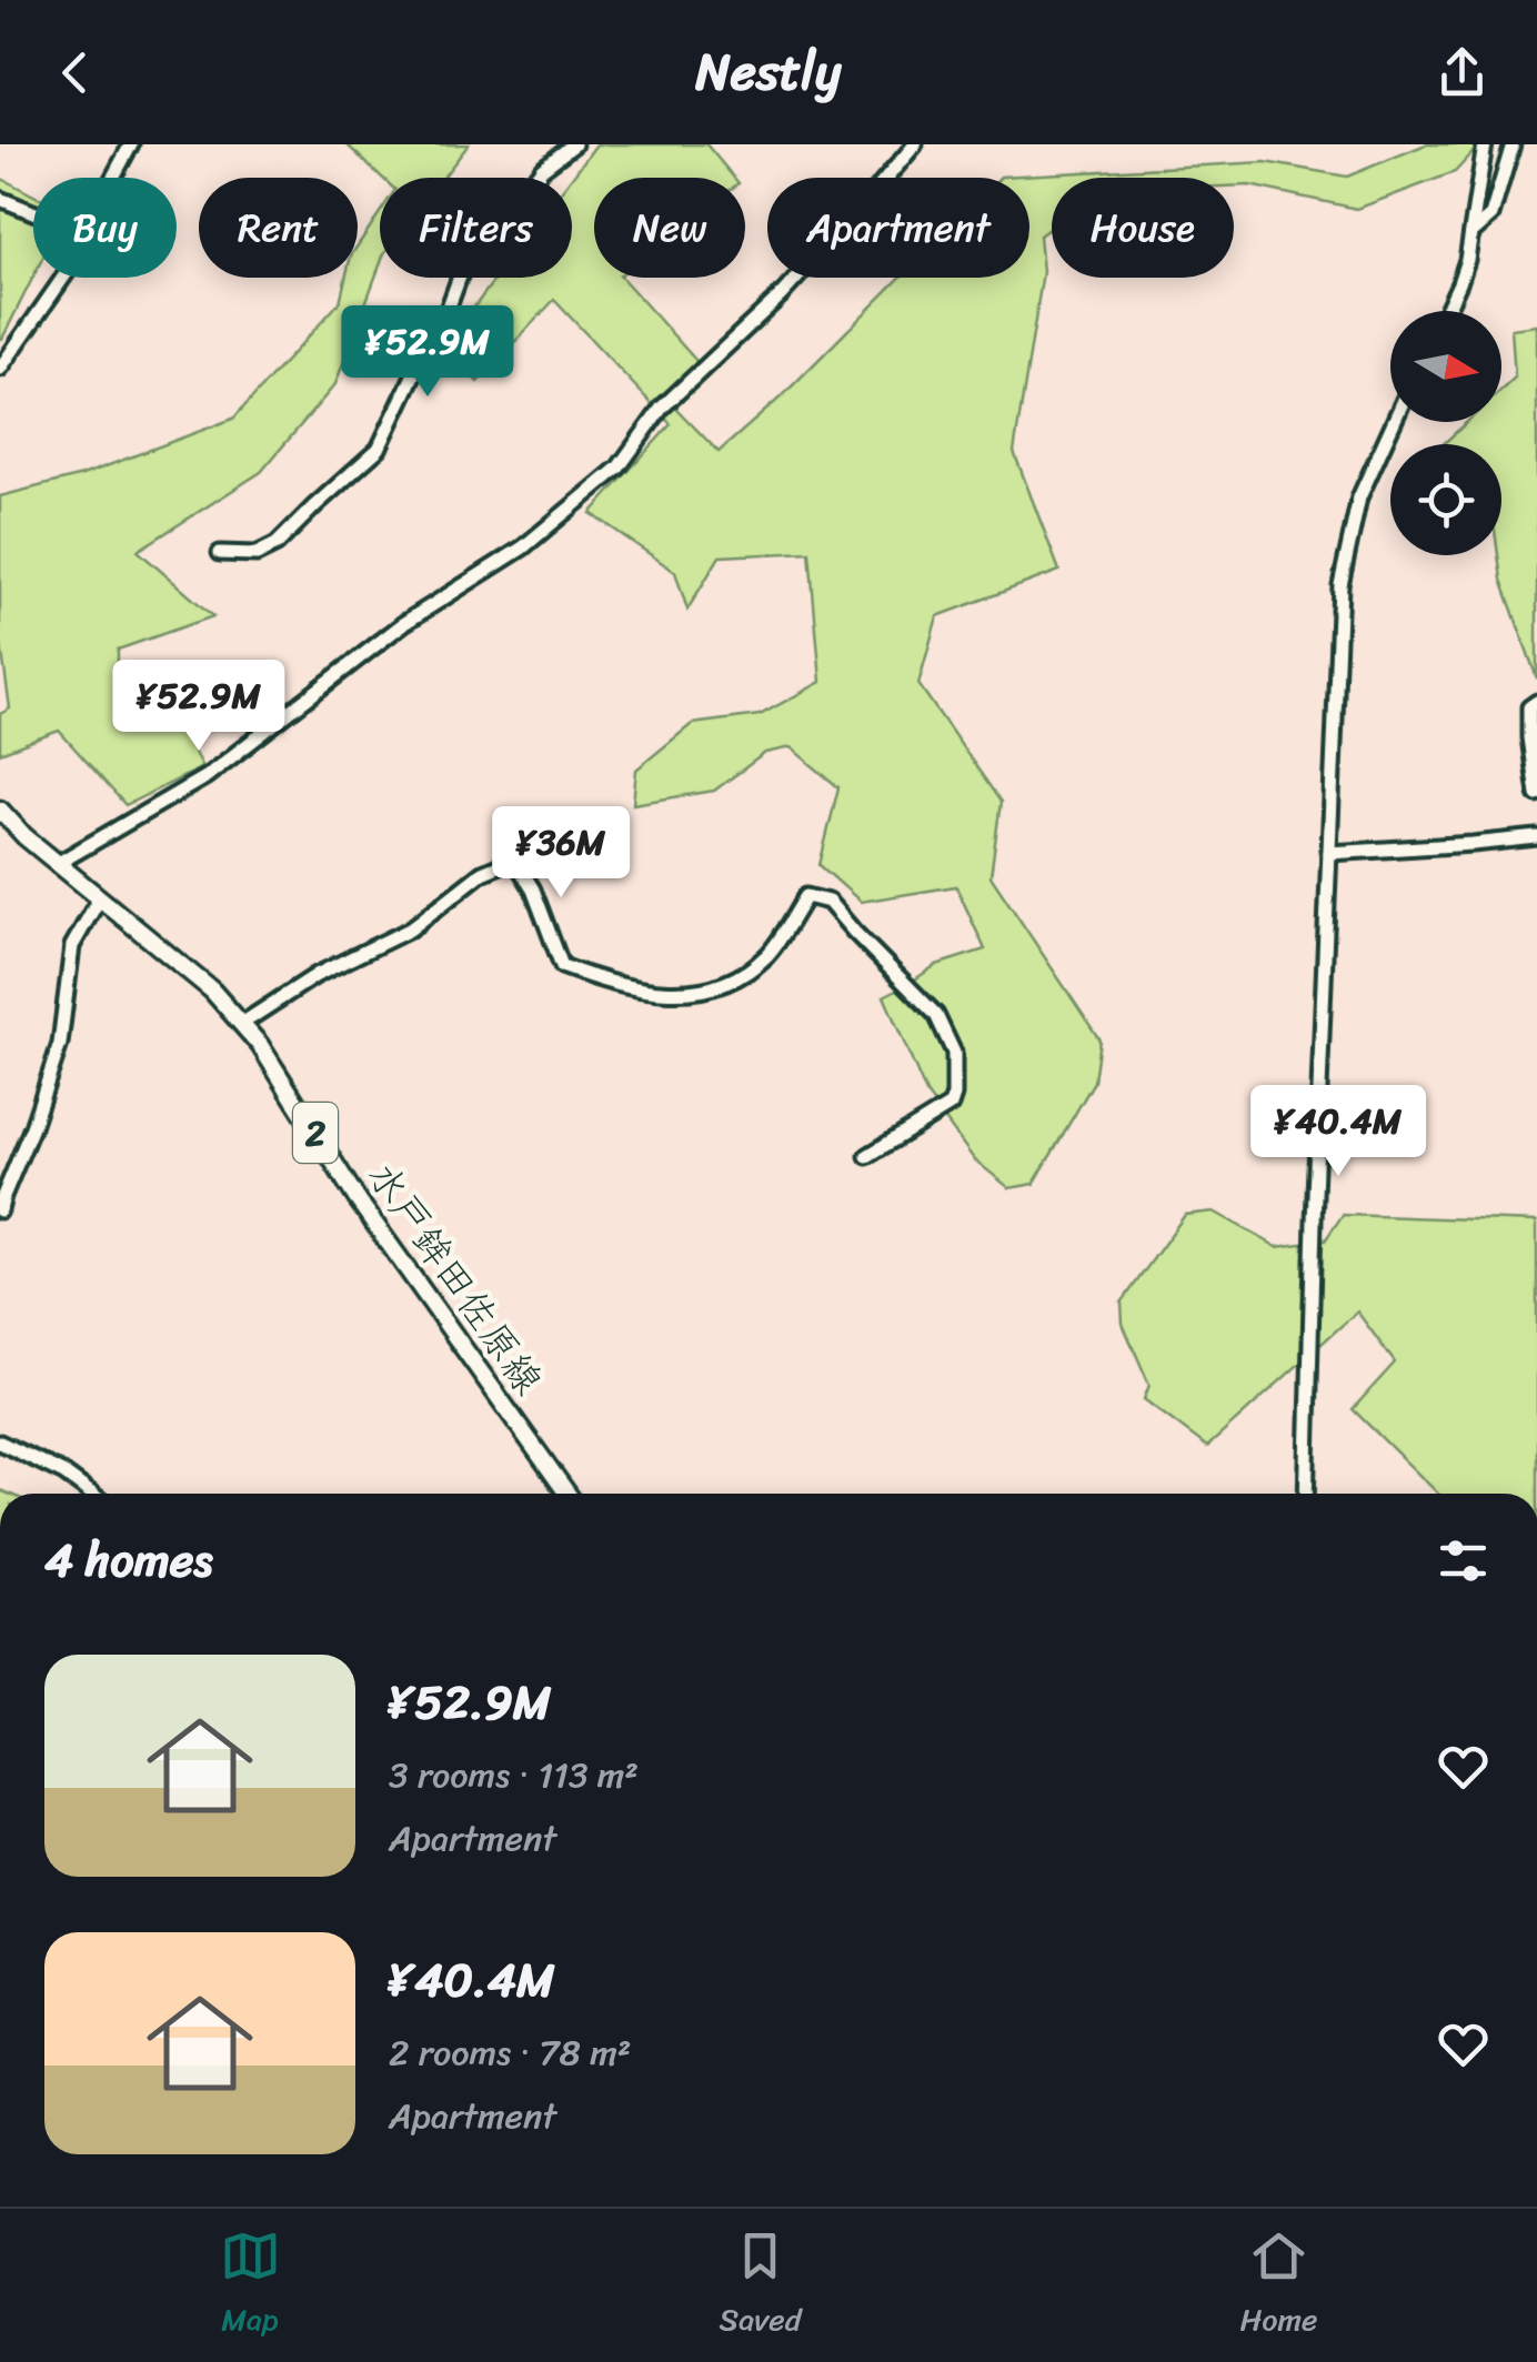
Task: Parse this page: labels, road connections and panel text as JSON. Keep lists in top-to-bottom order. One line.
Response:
{"streets":{"main road":["2","水戸鉾田佐原線"]},"north":"right","page":{"header":"Nestly","chip":["Buy","Rent","Filters","New","Apartment","House"],"price":["¥52.9M","¥52.9M","¥36M","¥40.4M"],"heading":"4 homes","list":[{"name":"¥52.9M","note":"3 rooms · 113 m² · Apartment"},{"name":"¥40.4M","note":"2 rooms · 78 m² · Apartment"}],"tabs":["Map","Saved","Home"]}}
